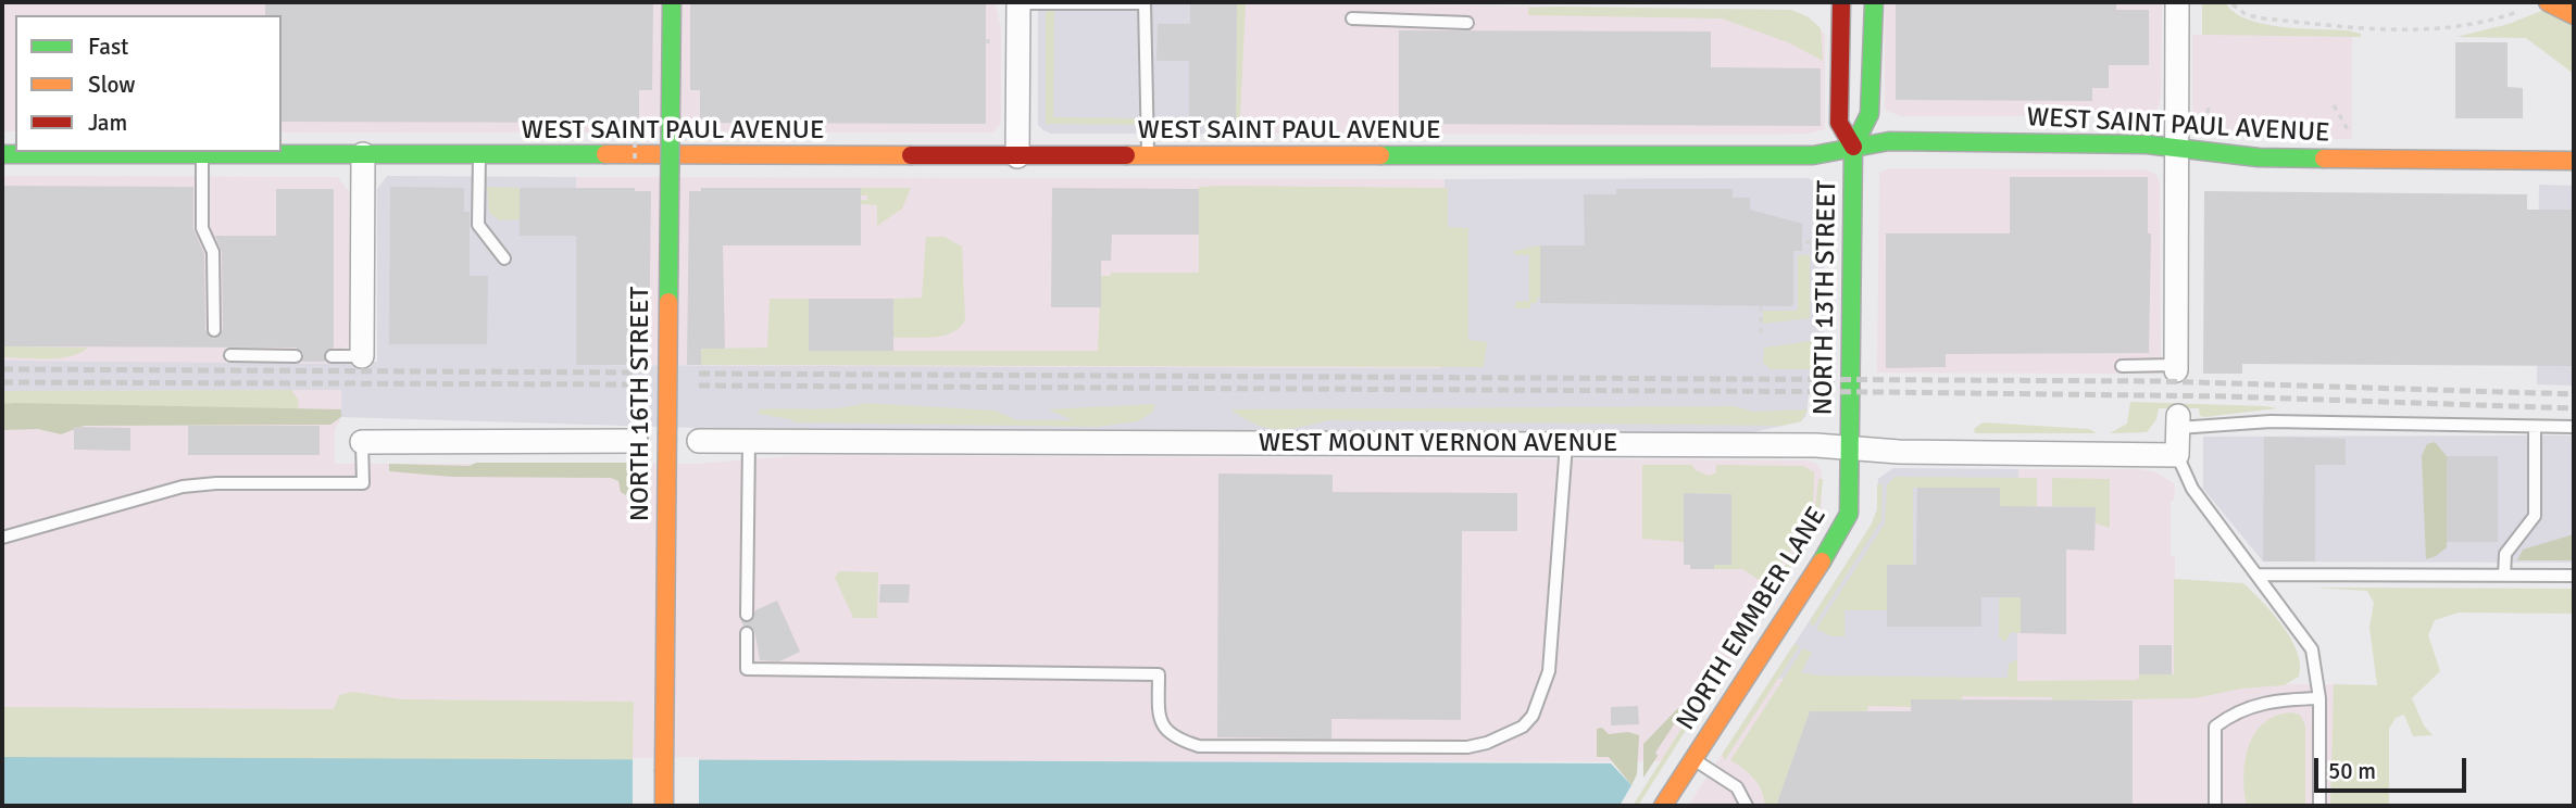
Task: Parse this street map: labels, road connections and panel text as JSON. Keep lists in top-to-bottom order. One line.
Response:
{"streets":{"main road":["WEST SAINT PAUL AVENUE","NORTH 13TH STREET","NORTH 16TH STREET","NORTH EMMBER LANE"],"street":["WEST MOUNT VERNON AVENUE"]},"crossings":[["WEST SAINT PAUL AVENUE","NORTH 13TH STREET"],["NORTH 13TH STREET","WEST MOUNT VERNON AVENUE"],["NORTH 13TH STREET","NORTH EMMBER LANE"],["WEST MOUNT VERNON AVENUE","NORTH EMMBER LANE"]],"legend":["Fast","Slow","Jam"],"scale_bar":"50 m"}
